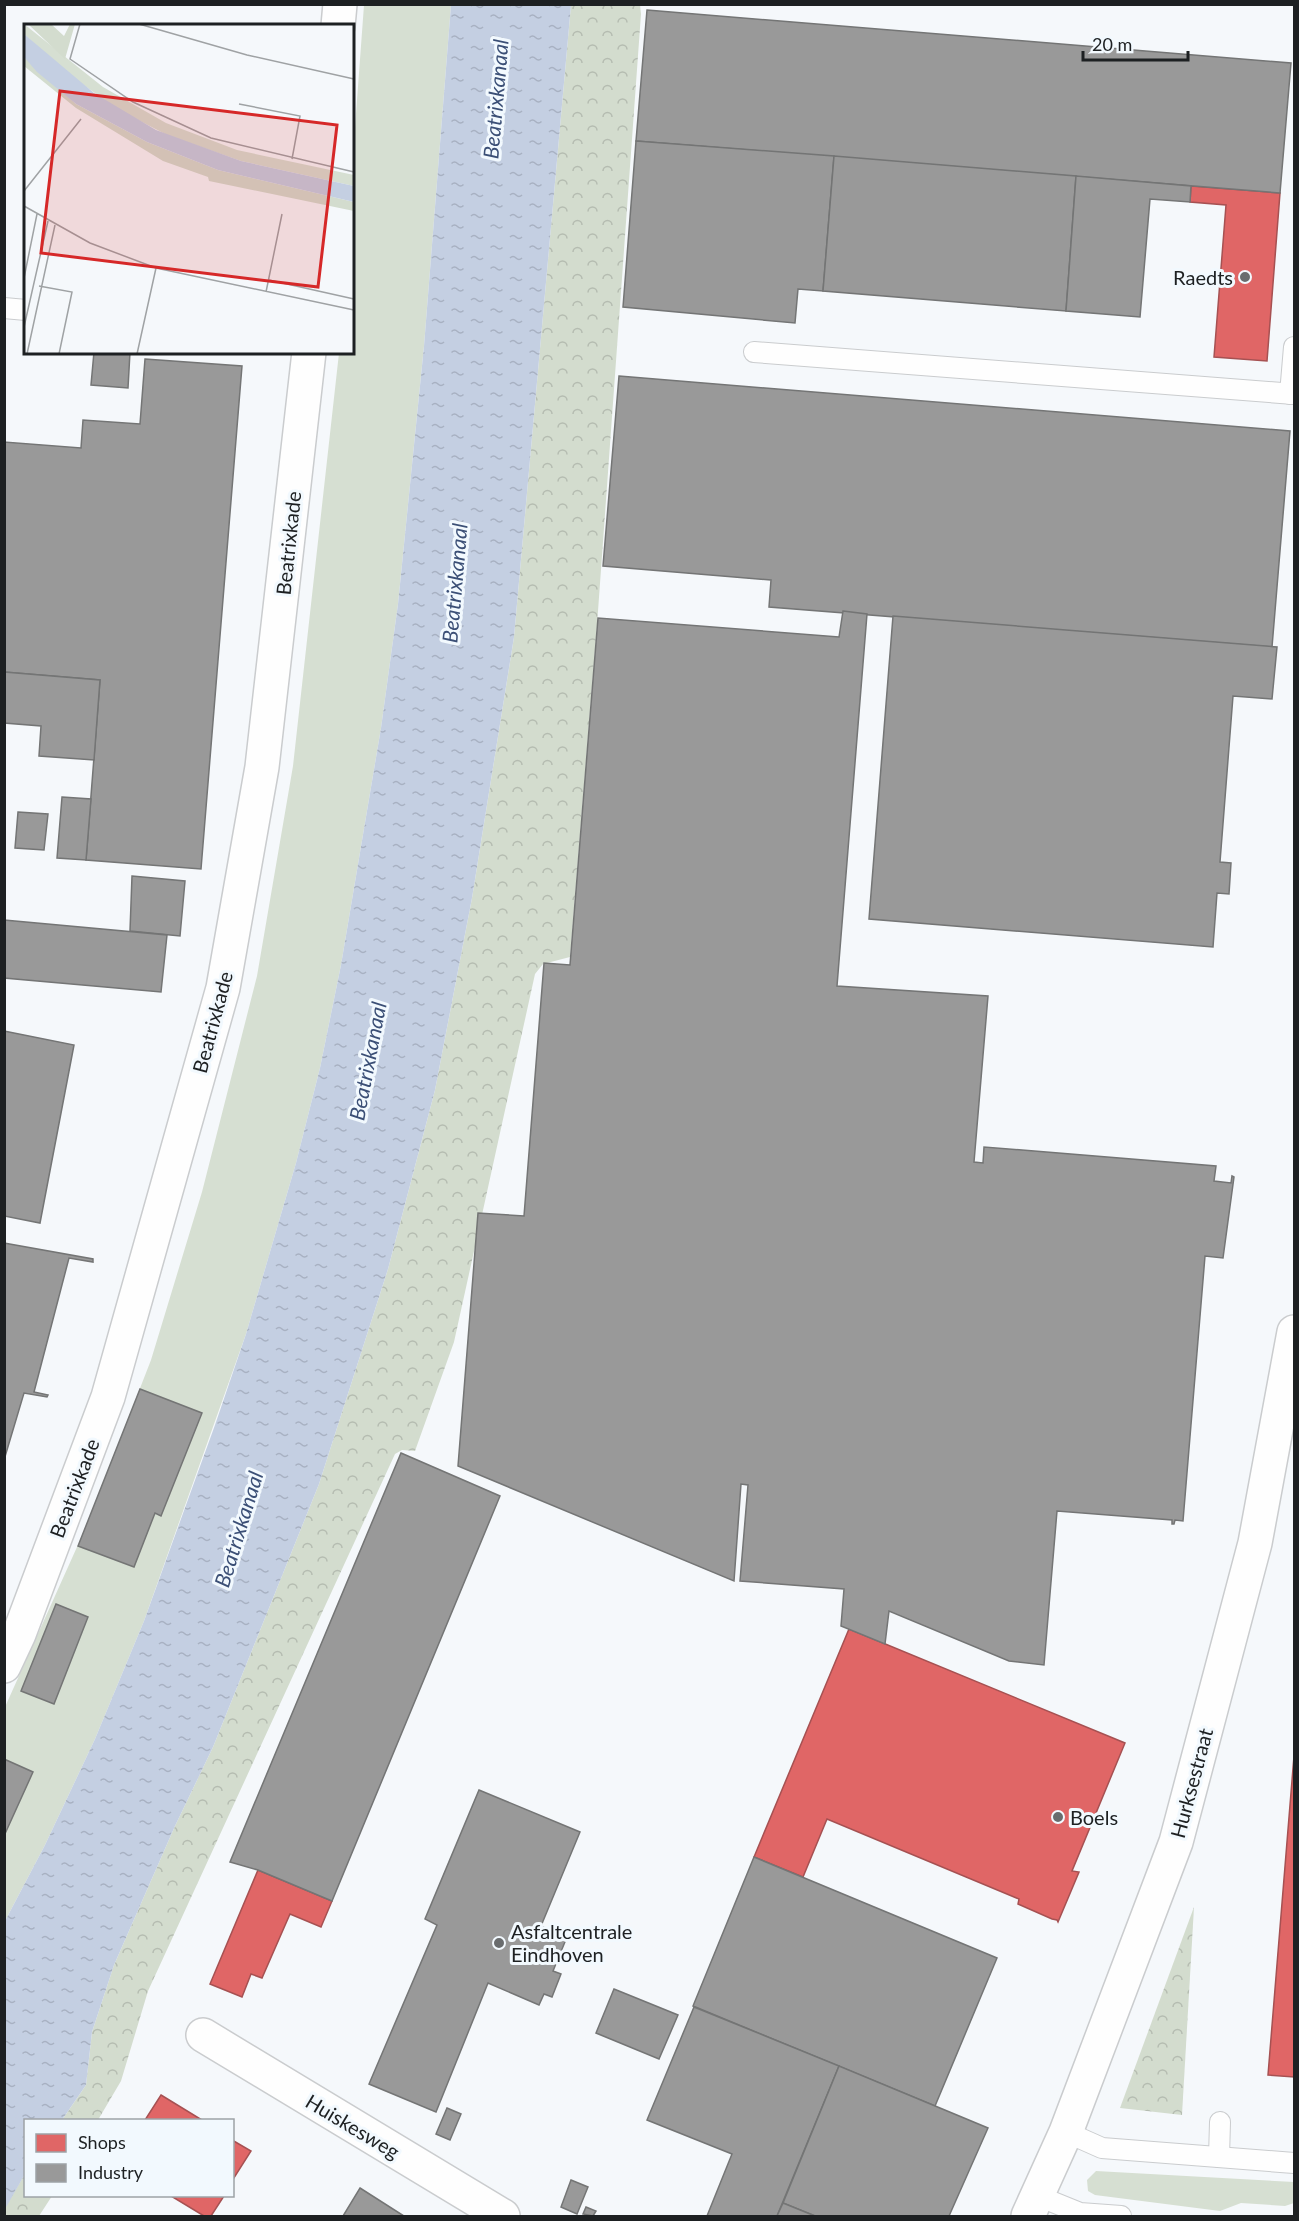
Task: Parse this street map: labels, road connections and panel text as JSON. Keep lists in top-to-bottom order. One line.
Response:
{"streets":{"street":["Beatrixkade","Hurksestraat","Huiskesweg"]},"water":["Beatrixkanaal"],"places":["Raedts","Boels","Asfaltcentrale Eindhoven"],"legend":["Shops","Industry"],"scale_bar":"20 m"}
